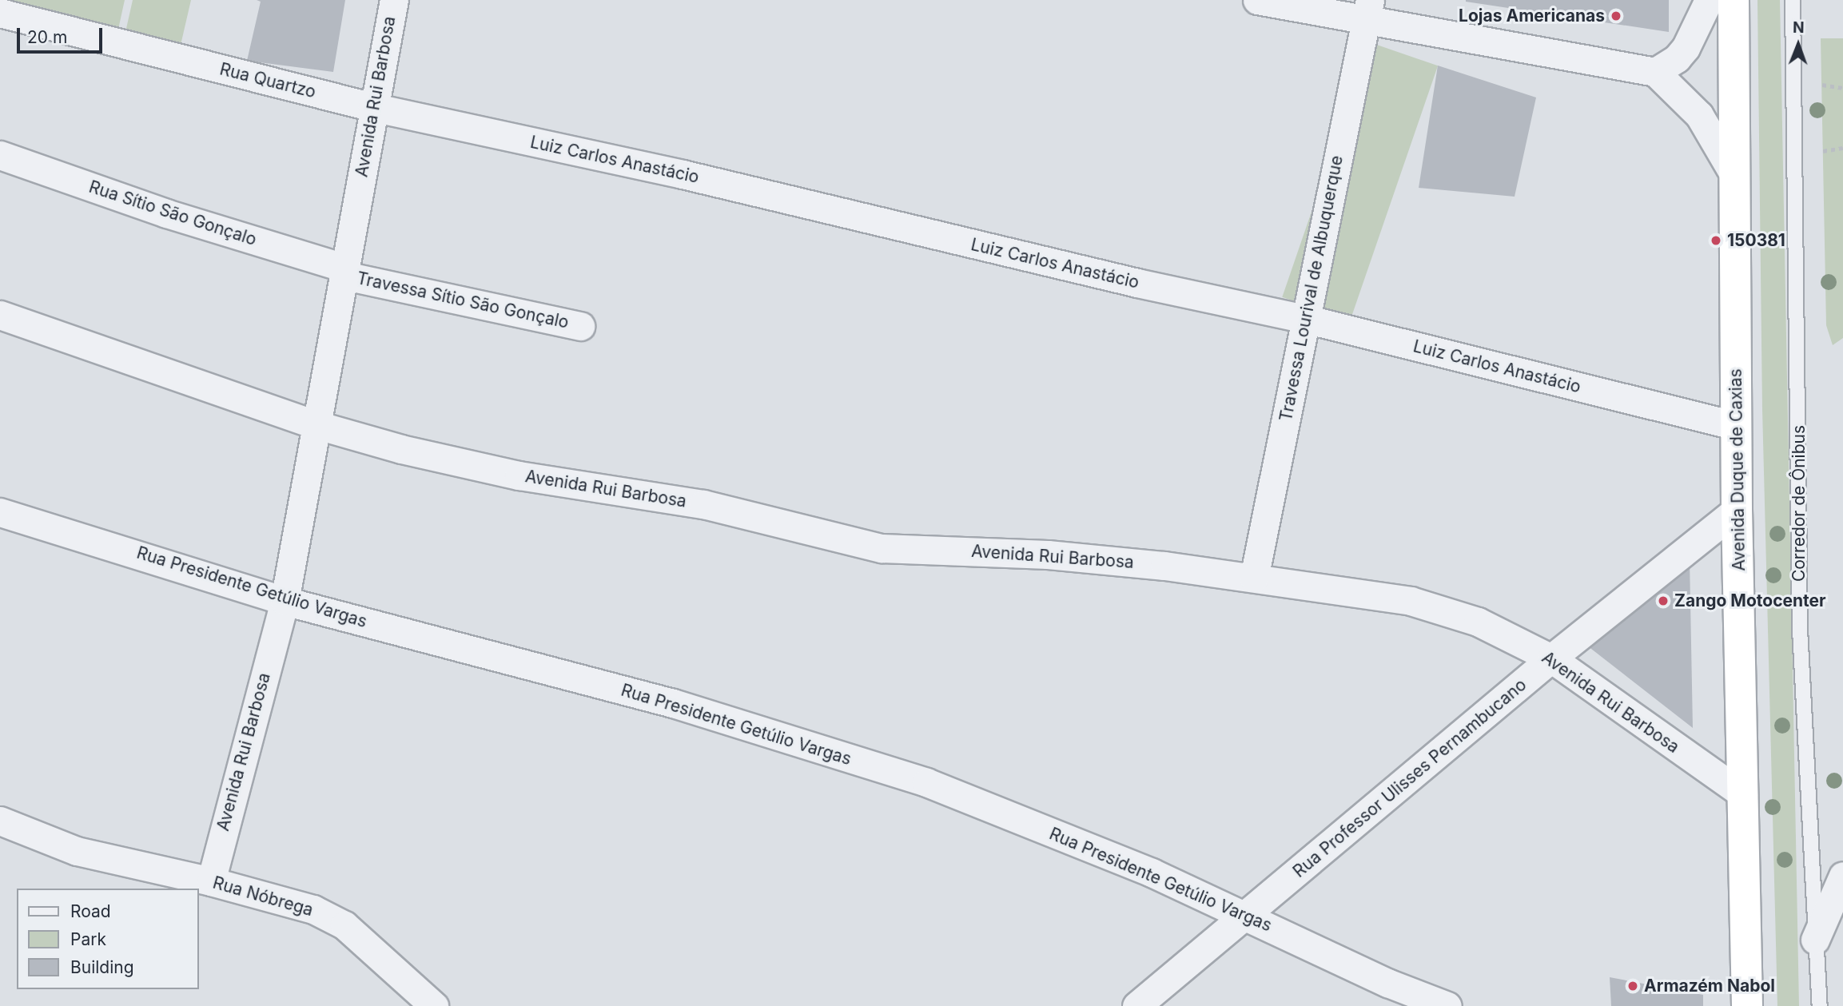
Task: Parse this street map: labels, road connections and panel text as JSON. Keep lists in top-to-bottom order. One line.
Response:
{"streets":{"highway":["Avenida Duque de Caxias"],"street":["Rua Quartzo","Avenida Rui Barbosa","Luiz Carlos Anastácio","Rua Sítio São Gonçalo","Travessa Lourival de Albuquerque","Travessa Sítio São Gonçalo","Rua Presidente Getúlio Vargas","Rua Professor Ulisses Pernambucano","Rua Nóbrega"],"lane":["Corredor de Ônibus"]},"crossings":[["Rua Quartzo","Avenida Rui Barbosa"],["Rua Quartzo","Luiz Carlos Anastácio"],["Avenida Rui Barbosa","Luiz Carlos Anastácio"],["Avenida Rui Barbosa","Rua Sítio São Gonçalo"],["Avenida Rui Barbosa","Travessa Lourival de Albuquerque"],["Avenida Rui Barbosa","Travessa Sítio São Gonçalo"],["Avenida Rui Barbosa","Avenida Duque de Caxias"],["Avenida Rui Barbosa","Rua Presidente Getúlio Vargas"],["Avenida Rui Barbosa","Rua Professor Ulisses Pernambucano"],["Avenida Rui Barbosa","Rua Nóbrega"],["Luiz Carlos Anastácio","Travessa Lourival de Albuquerque"],["Luiz Carlos Anastácio","Avenida Duque de Caxias"],["Rua Sítio São Gonçalo","Travessa Sítio São Gonçalo"],["Avenida Duque de Caxias","Rua Professor Ulisses Pernambucano"],["Rua Presidente Getúlio Vargas","Rua Professor Ulisses Pernambucano"]],"places":["Lojas Americanas","150381","Zango Motocenter","Armazém Nabol"],"legend":["Road","Park","Building"],"scale_bar":"20 m","north":"top"}
